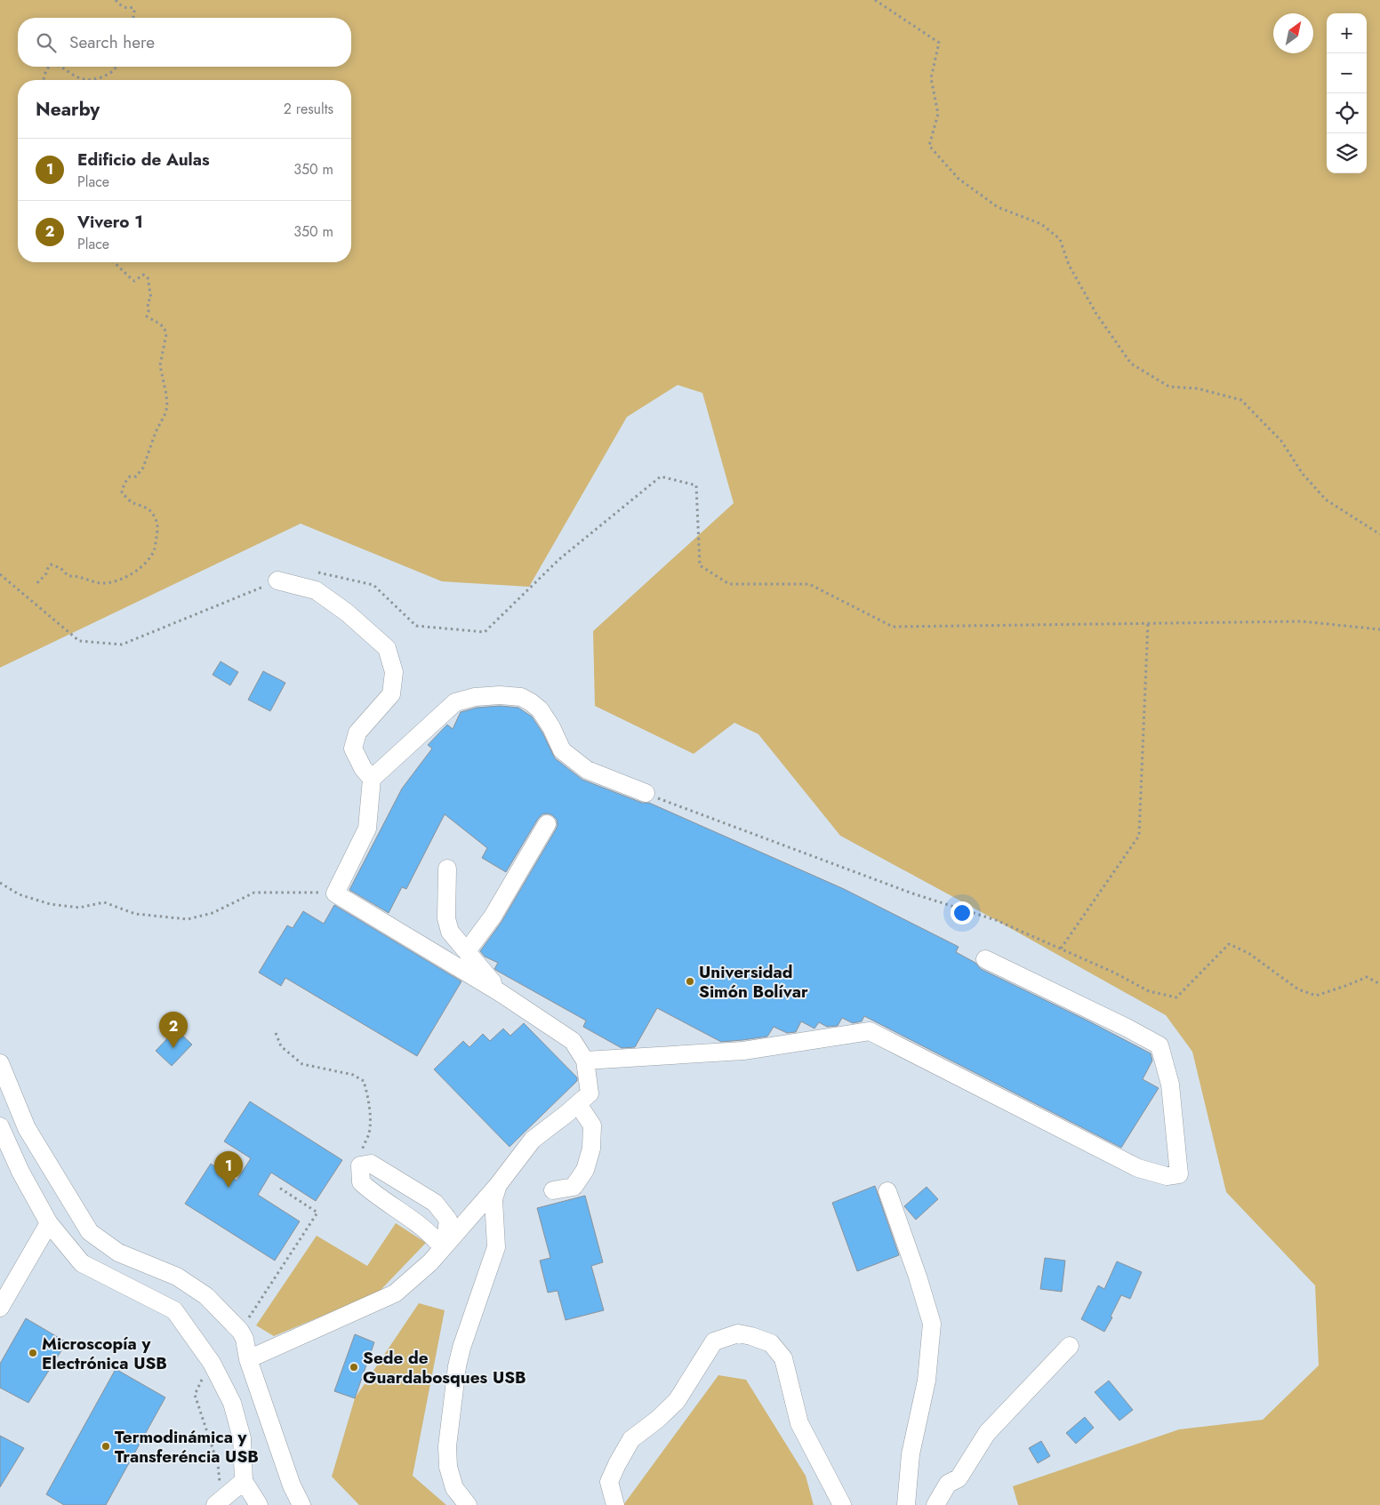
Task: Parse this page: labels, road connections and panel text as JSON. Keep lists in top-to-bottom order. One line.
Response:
{"places":["Universidad Simón Bolívar","Microscopía y Electrónica USB","Sede de Guardabosques USB","Termodinámica y Transferéncia USB"],"north":"top right","page":{"map_buttons":["+","−"],"search":"Search here","heading":["Nearby","2 results"],"list":[{"mark":"1","name":"Edificio de Aulas","note":"Place","value":"350 m"},{"mark":"2","name":"Vivero 1","note":"Place","value":"350 m"}],"pins":["2","1"]}}
